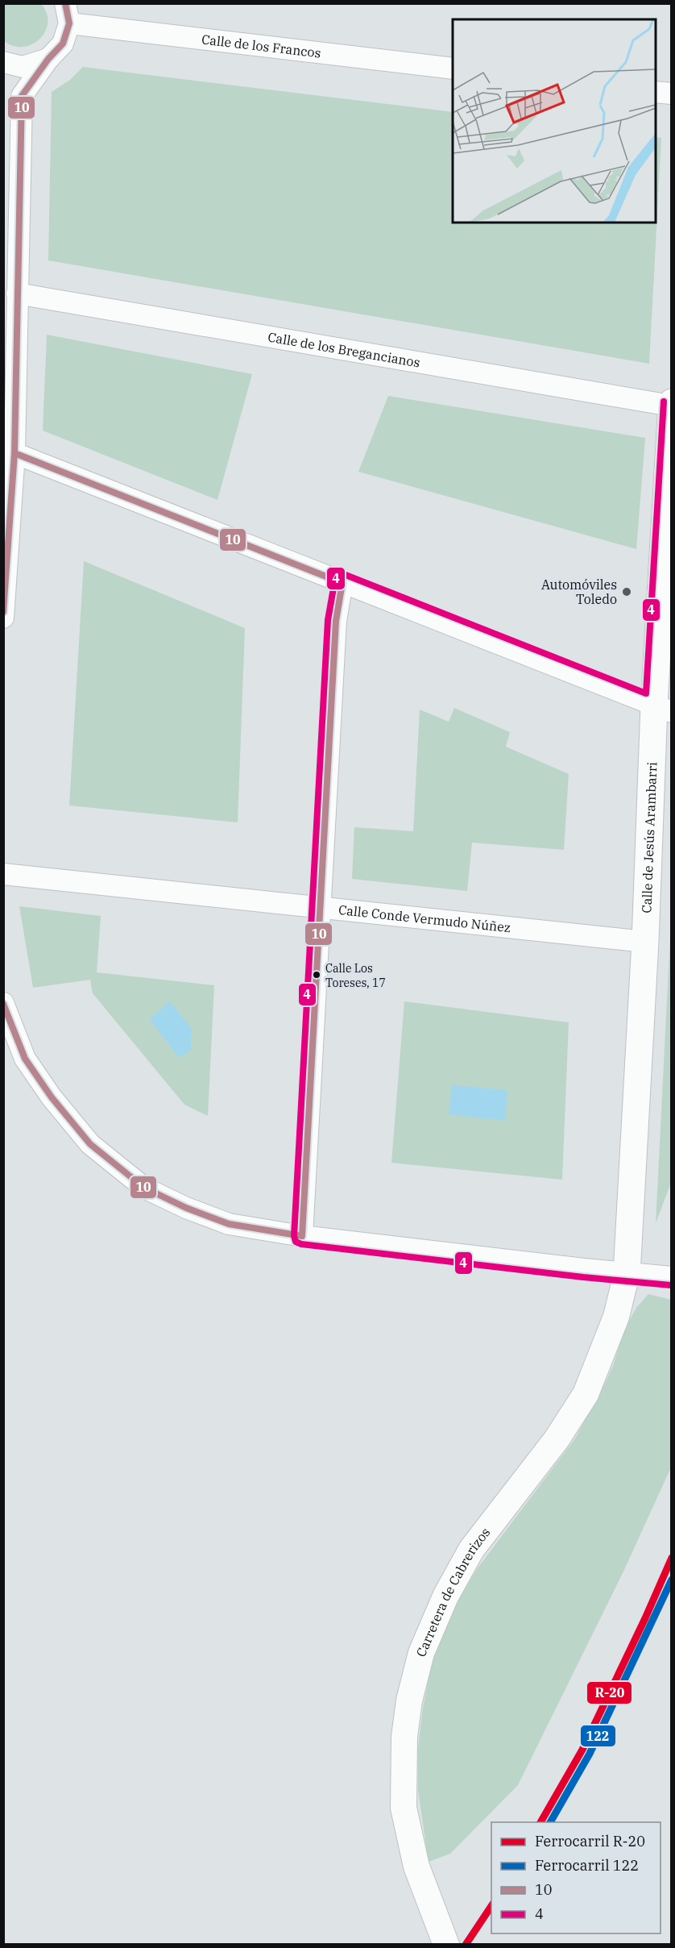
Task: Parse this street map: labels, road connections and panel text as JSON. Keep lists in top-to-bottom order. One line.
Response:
{"streets":{"main road":["Calle de Jesús Arambarri"],"street":["Calle de los Francos","Calle de los Bregancianos","Calle Conde Vermudo Núñez","Carretera de Cabrerizos"]},"crossings":[["Calle de los Bregancianos","Calle de Jesús Arambarri"],["Calle de Jesús Arambarri","Calle Conde Vermudo Núñez"],["Calle de Jesús Arambarri","Carretera de Cabrerizos"]],"places":["Automóviles Toledo","Calle Los Toreses, 17"],"lines":["transit line 10","transit line 4","rail line R-20","rail line 122"],"legend":["Ferrocarril R-20","Ferrocarril 122","10","4"]}
